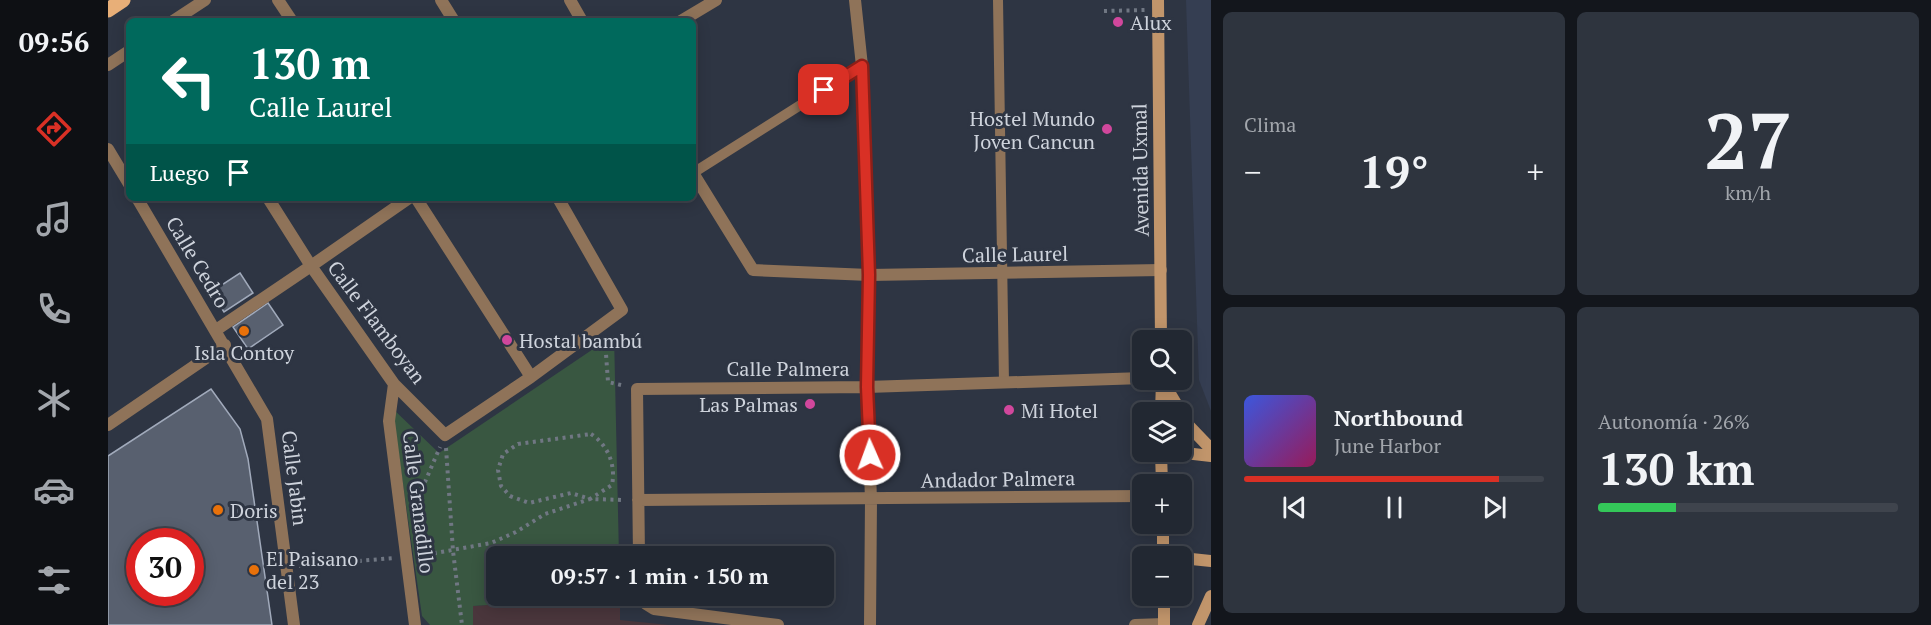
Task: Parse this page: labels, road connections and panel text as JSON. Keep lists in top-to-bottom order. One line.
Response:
{"streets":{"main road":["Avenida Uxmal"],"street":["Calle Laurel","Calle Cedro","Calle Flamboyan","Calle Palmera","Calle Jabin","Andador Palmera","Calle Granadillo"]},"crossings":[["Avenida Uxmal","Calle Laurel"],["Calle Cedro","Calle Jabin"],["Calle Flamboyan","Calle Granadillo"]],"places":["Alux","Hostel Mundo Joven Cancun","Isla Contoy","Hostal bambú","Las Palmas","Mi Hotel","Doris","El Paisano del 23"],"page":{"tabs":"09:56","tile":["Clima",["27","km/h"],["Autonomía · 26%","130 km"]],"turn":["130 m","Calle Laurel"],"then":"Luego","heat":["−","19°","+"],"map_buttons":["+","−"],"song":["Northbound","June Harbor"],"limit":"30","trip":"09:57 · 1 min · 150 m"}}
